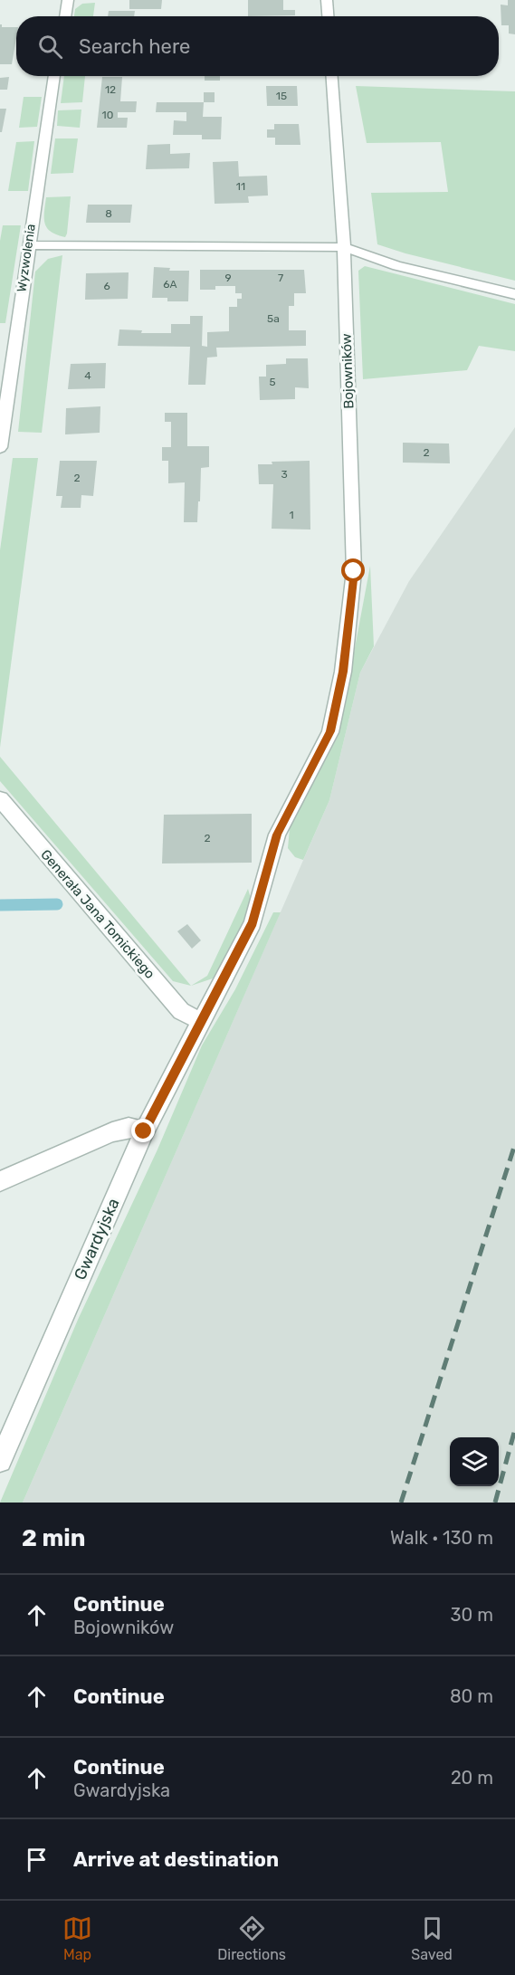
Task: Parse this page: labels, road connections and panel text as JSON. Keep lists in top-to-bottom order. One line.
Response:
{"streets":{"street":["Wyzwolenia","Bojowników","Generała Jana Tomickiego","Gwardyjska"]},"crossings":[["Bojowników","Generała Jana Tomickiego"],["Bojowników","Gwardyjska"],["Generała Jana Tomickiego","Gwardyjska"]],"house_numbers":["12","15","10","11","8","9","7","6A","6","5a","4","5","2","3","2","1","2"],"page":{"search":"Search here","heading":["2 min","Walk · 130 m"],"list":[["Continue","Bojowników","30 m"],["Continue","80 m"],["Continue","Gwardyjska","20 m"],"Arrive at destination"],"nav":["Map","Directions","Saved"]}}
